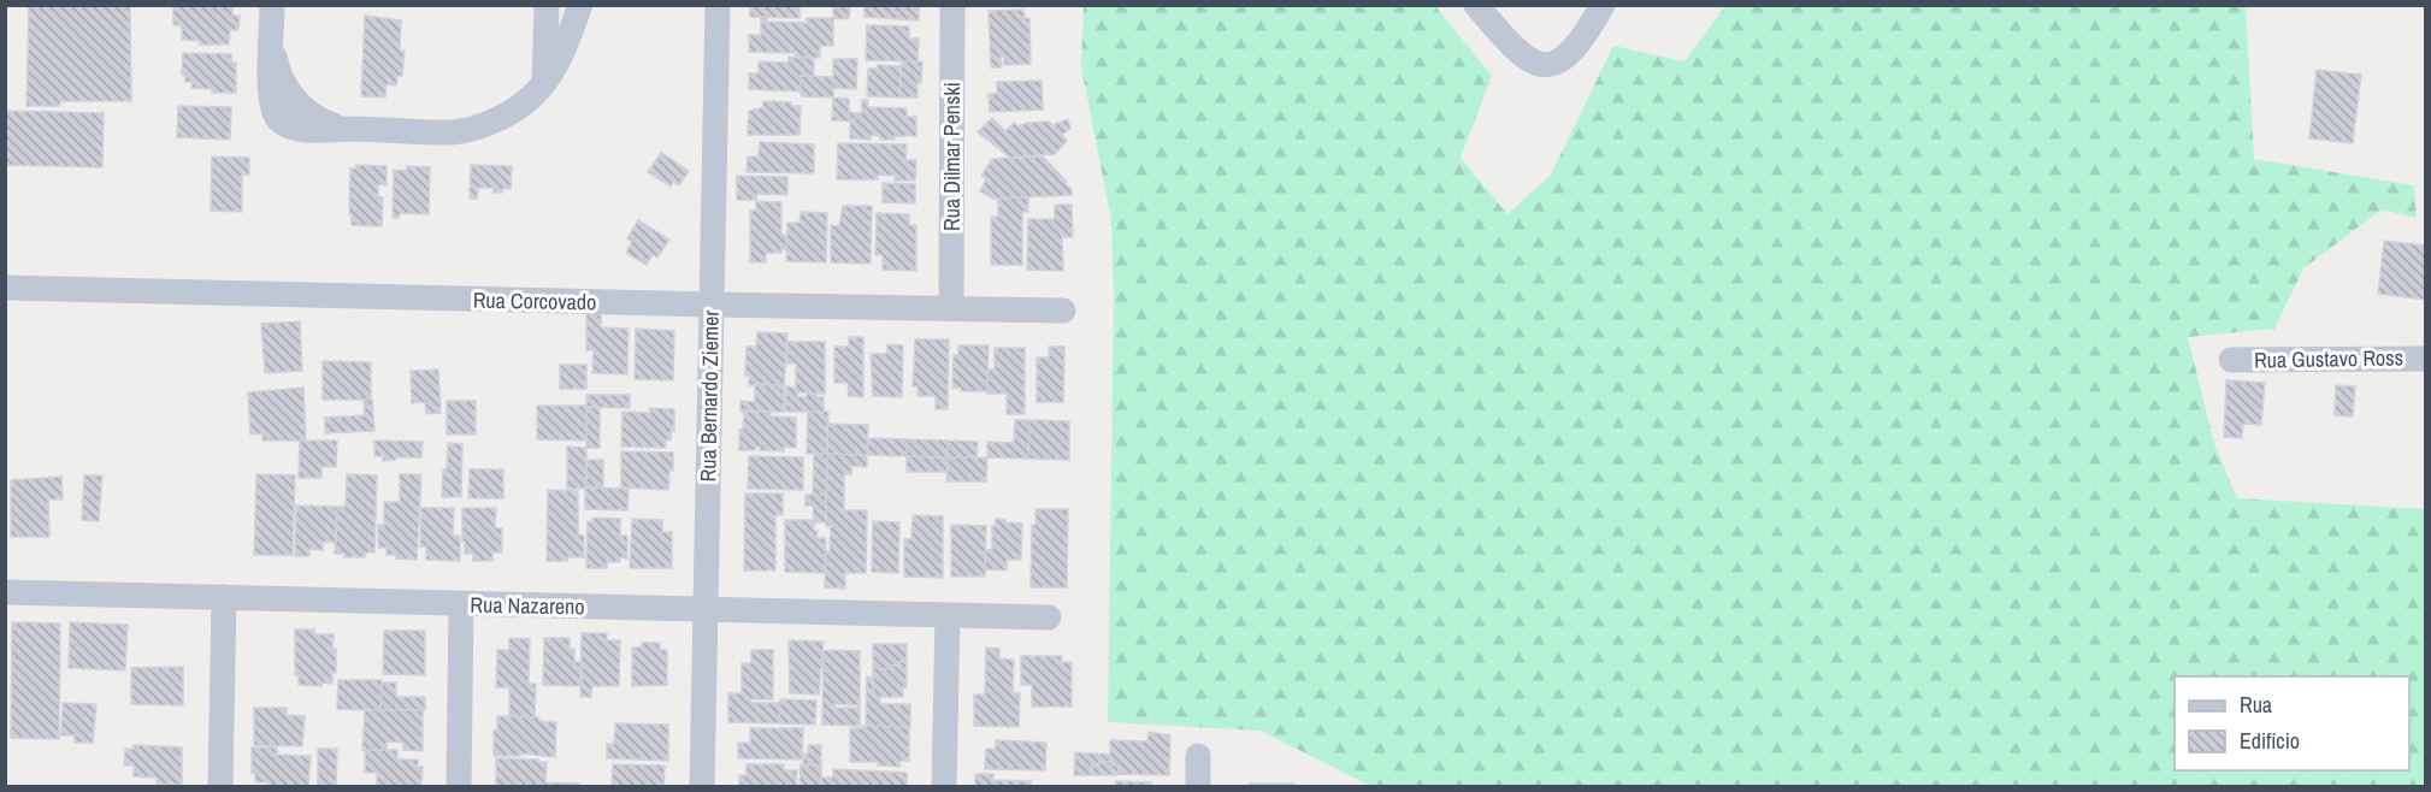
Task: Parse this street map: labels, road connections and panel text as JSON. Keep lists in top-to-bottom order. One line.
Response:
{"streets":{"street":["Rua Dilmar Penski","Rua Corcovado","Rua Gustavo Ross","Rua Bernardo Ziemer","Rua Nazareno"]},"crossings":[["Rua Dilmar Penski","Rua Corcovado"],["Rua Corcovado","Rua Bernardo Ziemer"],["Rua Bernardo Ziemer","Rua Nazareno"]],"legend":["Rua","Edifício"]}
